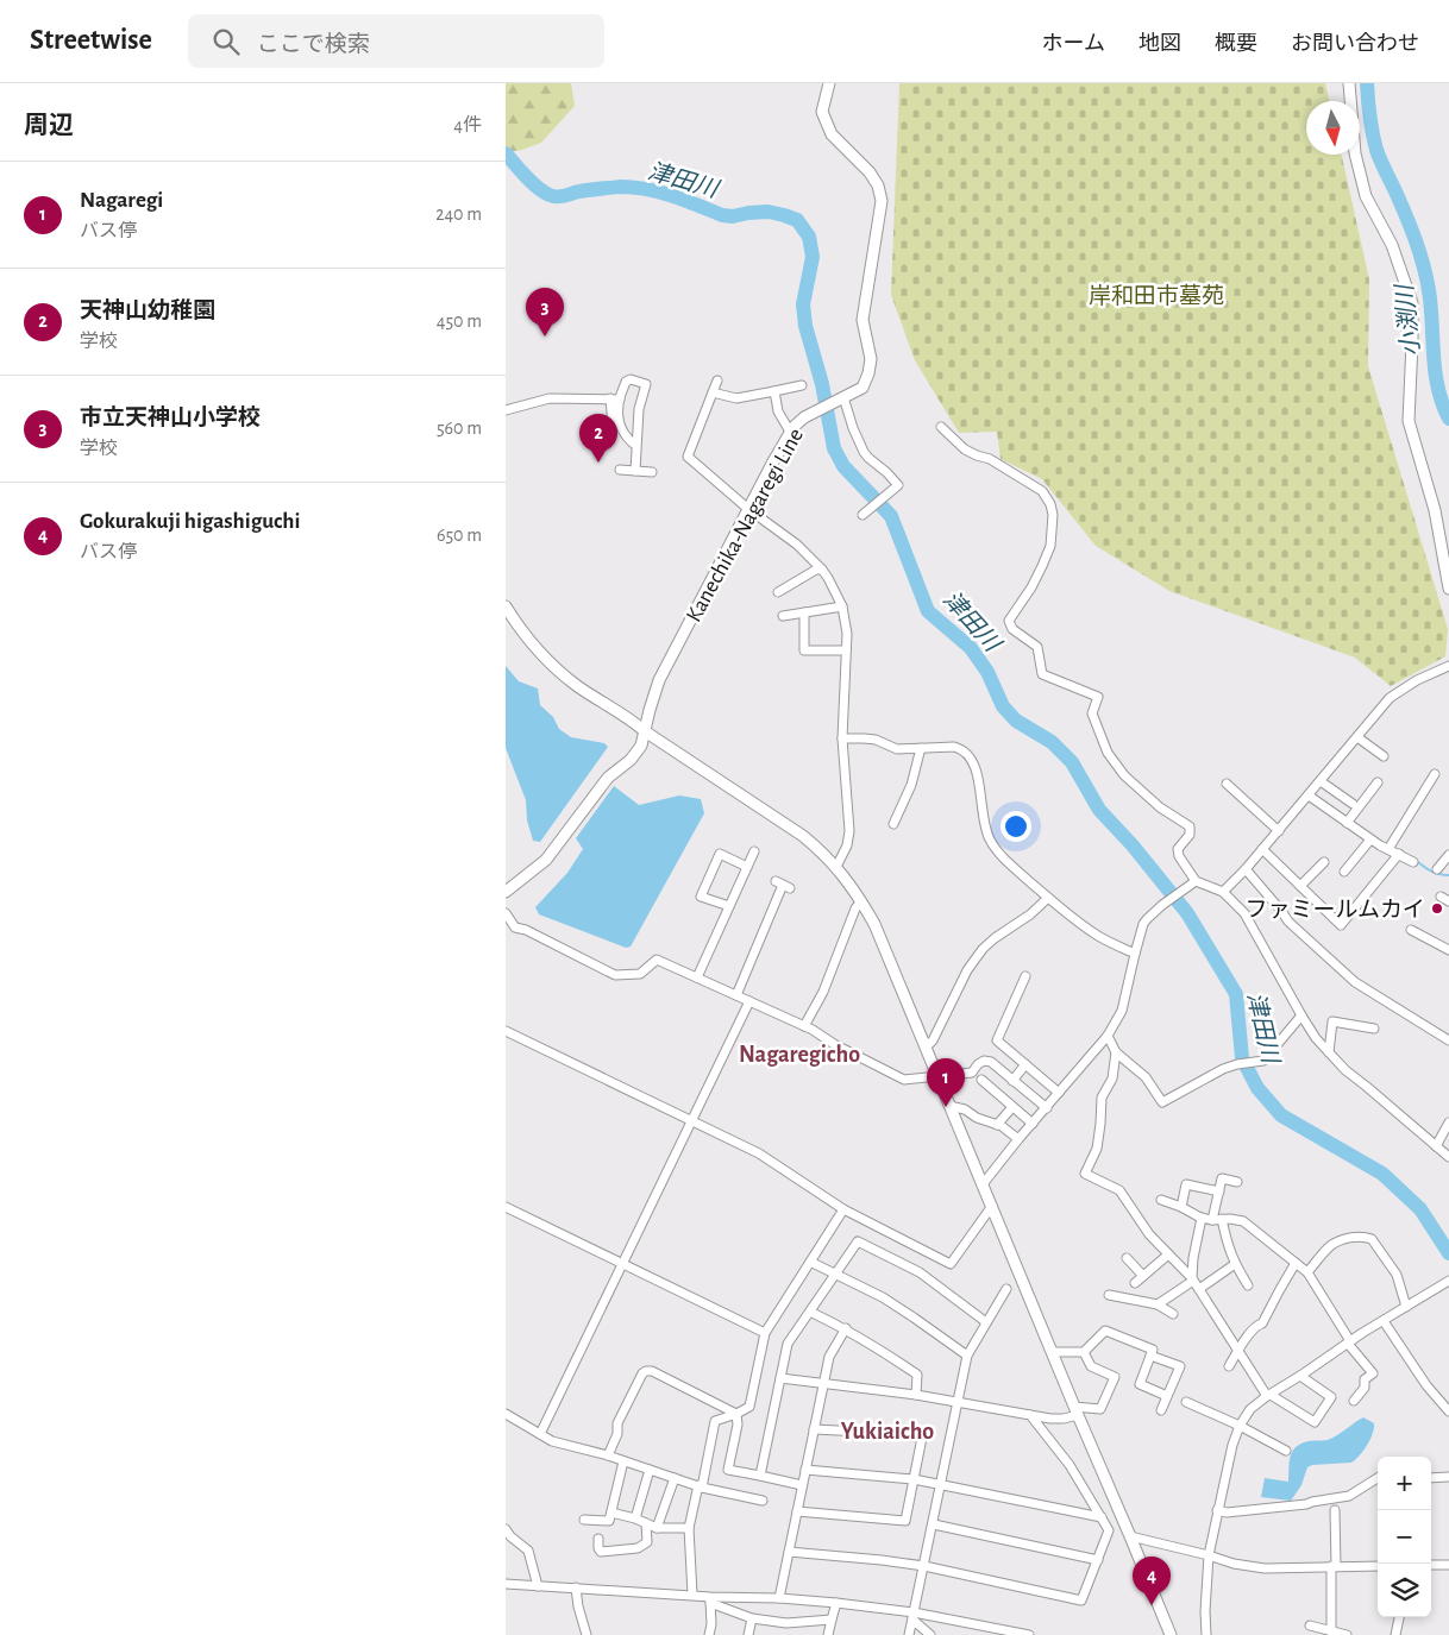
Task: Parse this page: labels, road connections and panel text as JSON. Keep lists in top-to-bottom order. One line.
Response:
{"streets":{"street":["Kanechika-Nagaregi Line"]},"districts":["Nagaregicho","Yukiaicho"],"water":["津田川","小渕川"],"parks":["岸和田市墓苑"],"places":["ファミールムカイ"],"north":"bottom","page":{"header":"Streetwise","search":"ここで検索","nav":["ホーム","地図","概要","お問い合わせ"],"heading":["周辺","4件"],"list":[{"mark":"1","name":"Nagaregi","note":"バス停","value":"240 m"},{"mark":"2","name":"天神山幼稚園","note":"学校","value":"450 m"},{"mark":"3","name":"市立天神山小学校","note":"学校","value":"560 m"},{"mark":"4","name":"Gokurakuji higashiguchi","note":"バス停","value":"650 m"}],"pins":["3","2","1","4"],"map_buttons":["+","−"]}}
